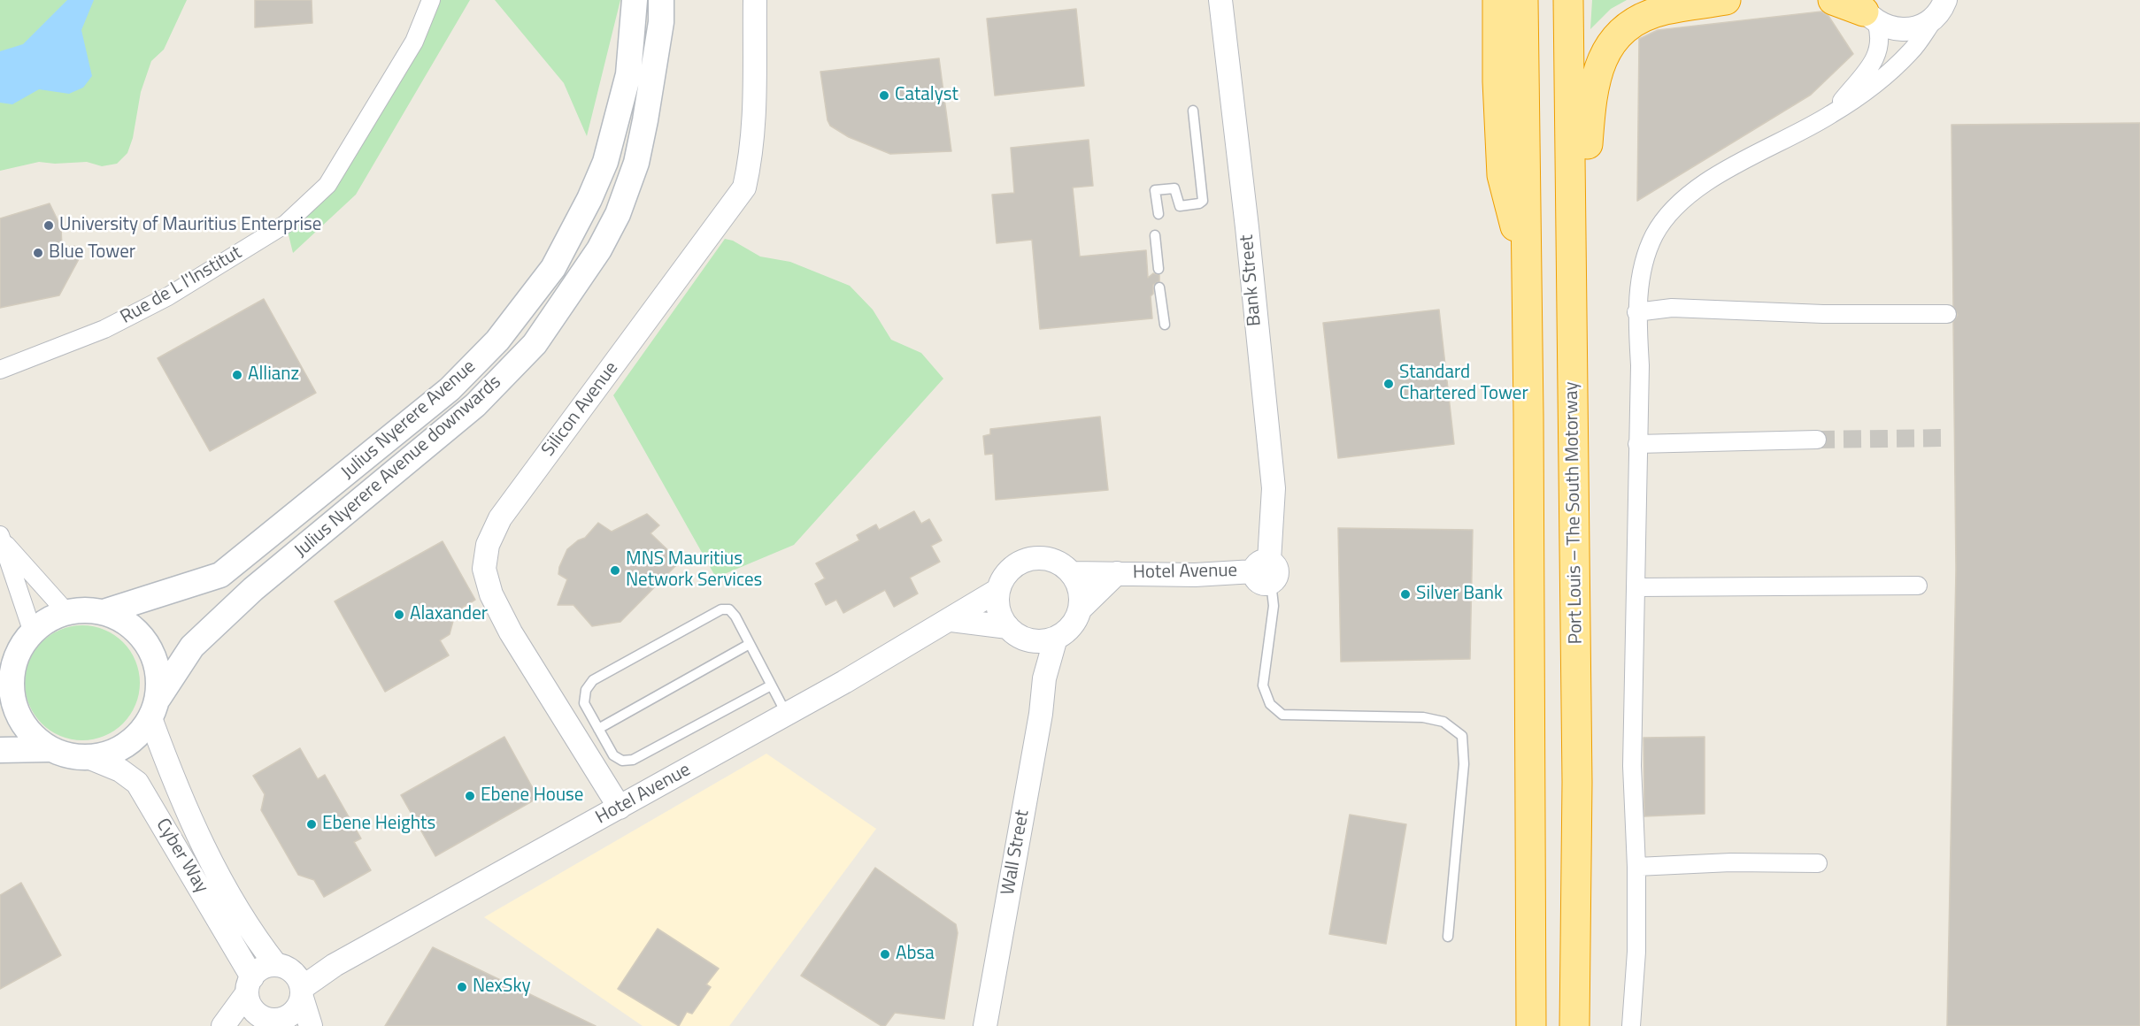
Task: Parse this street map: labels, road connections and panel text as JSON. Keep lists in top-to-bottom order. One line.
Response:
{"streets":{"highway":["Port Louis – The South Motorway"],"main road":["Julius Nyerere Avenue","Julius Nyerere Avenue downwards"],"street":["Bank Street","Rue de L l'Institut","Silicon Avenue","Hotel Avenue","Wall Street","Cyber Way"]},"crossings":[["Bank Street","Hotel Avenue"],["Silicon Avenue","Hotel Avenue"],["Julius Nyerere Avenue","Julius Nyerere Avenue downwards"],["Julius Nyerere Avenue","Cyber Way"],["Julius Nyerere Avenue downwards","Cyber Way"],["Hotel Avenue","Wall Street"],["Hotel Avenue","Cyber Way"]],"places":["Catalyst","University of Mauritius Enterprise","Blue Tower","Allianz","Standard Chartered Tower","MNS Mauritius Network Services","Silver Bank","Alaxander","Ebene House","Ebene Heights","Absa","NexSky"]}
